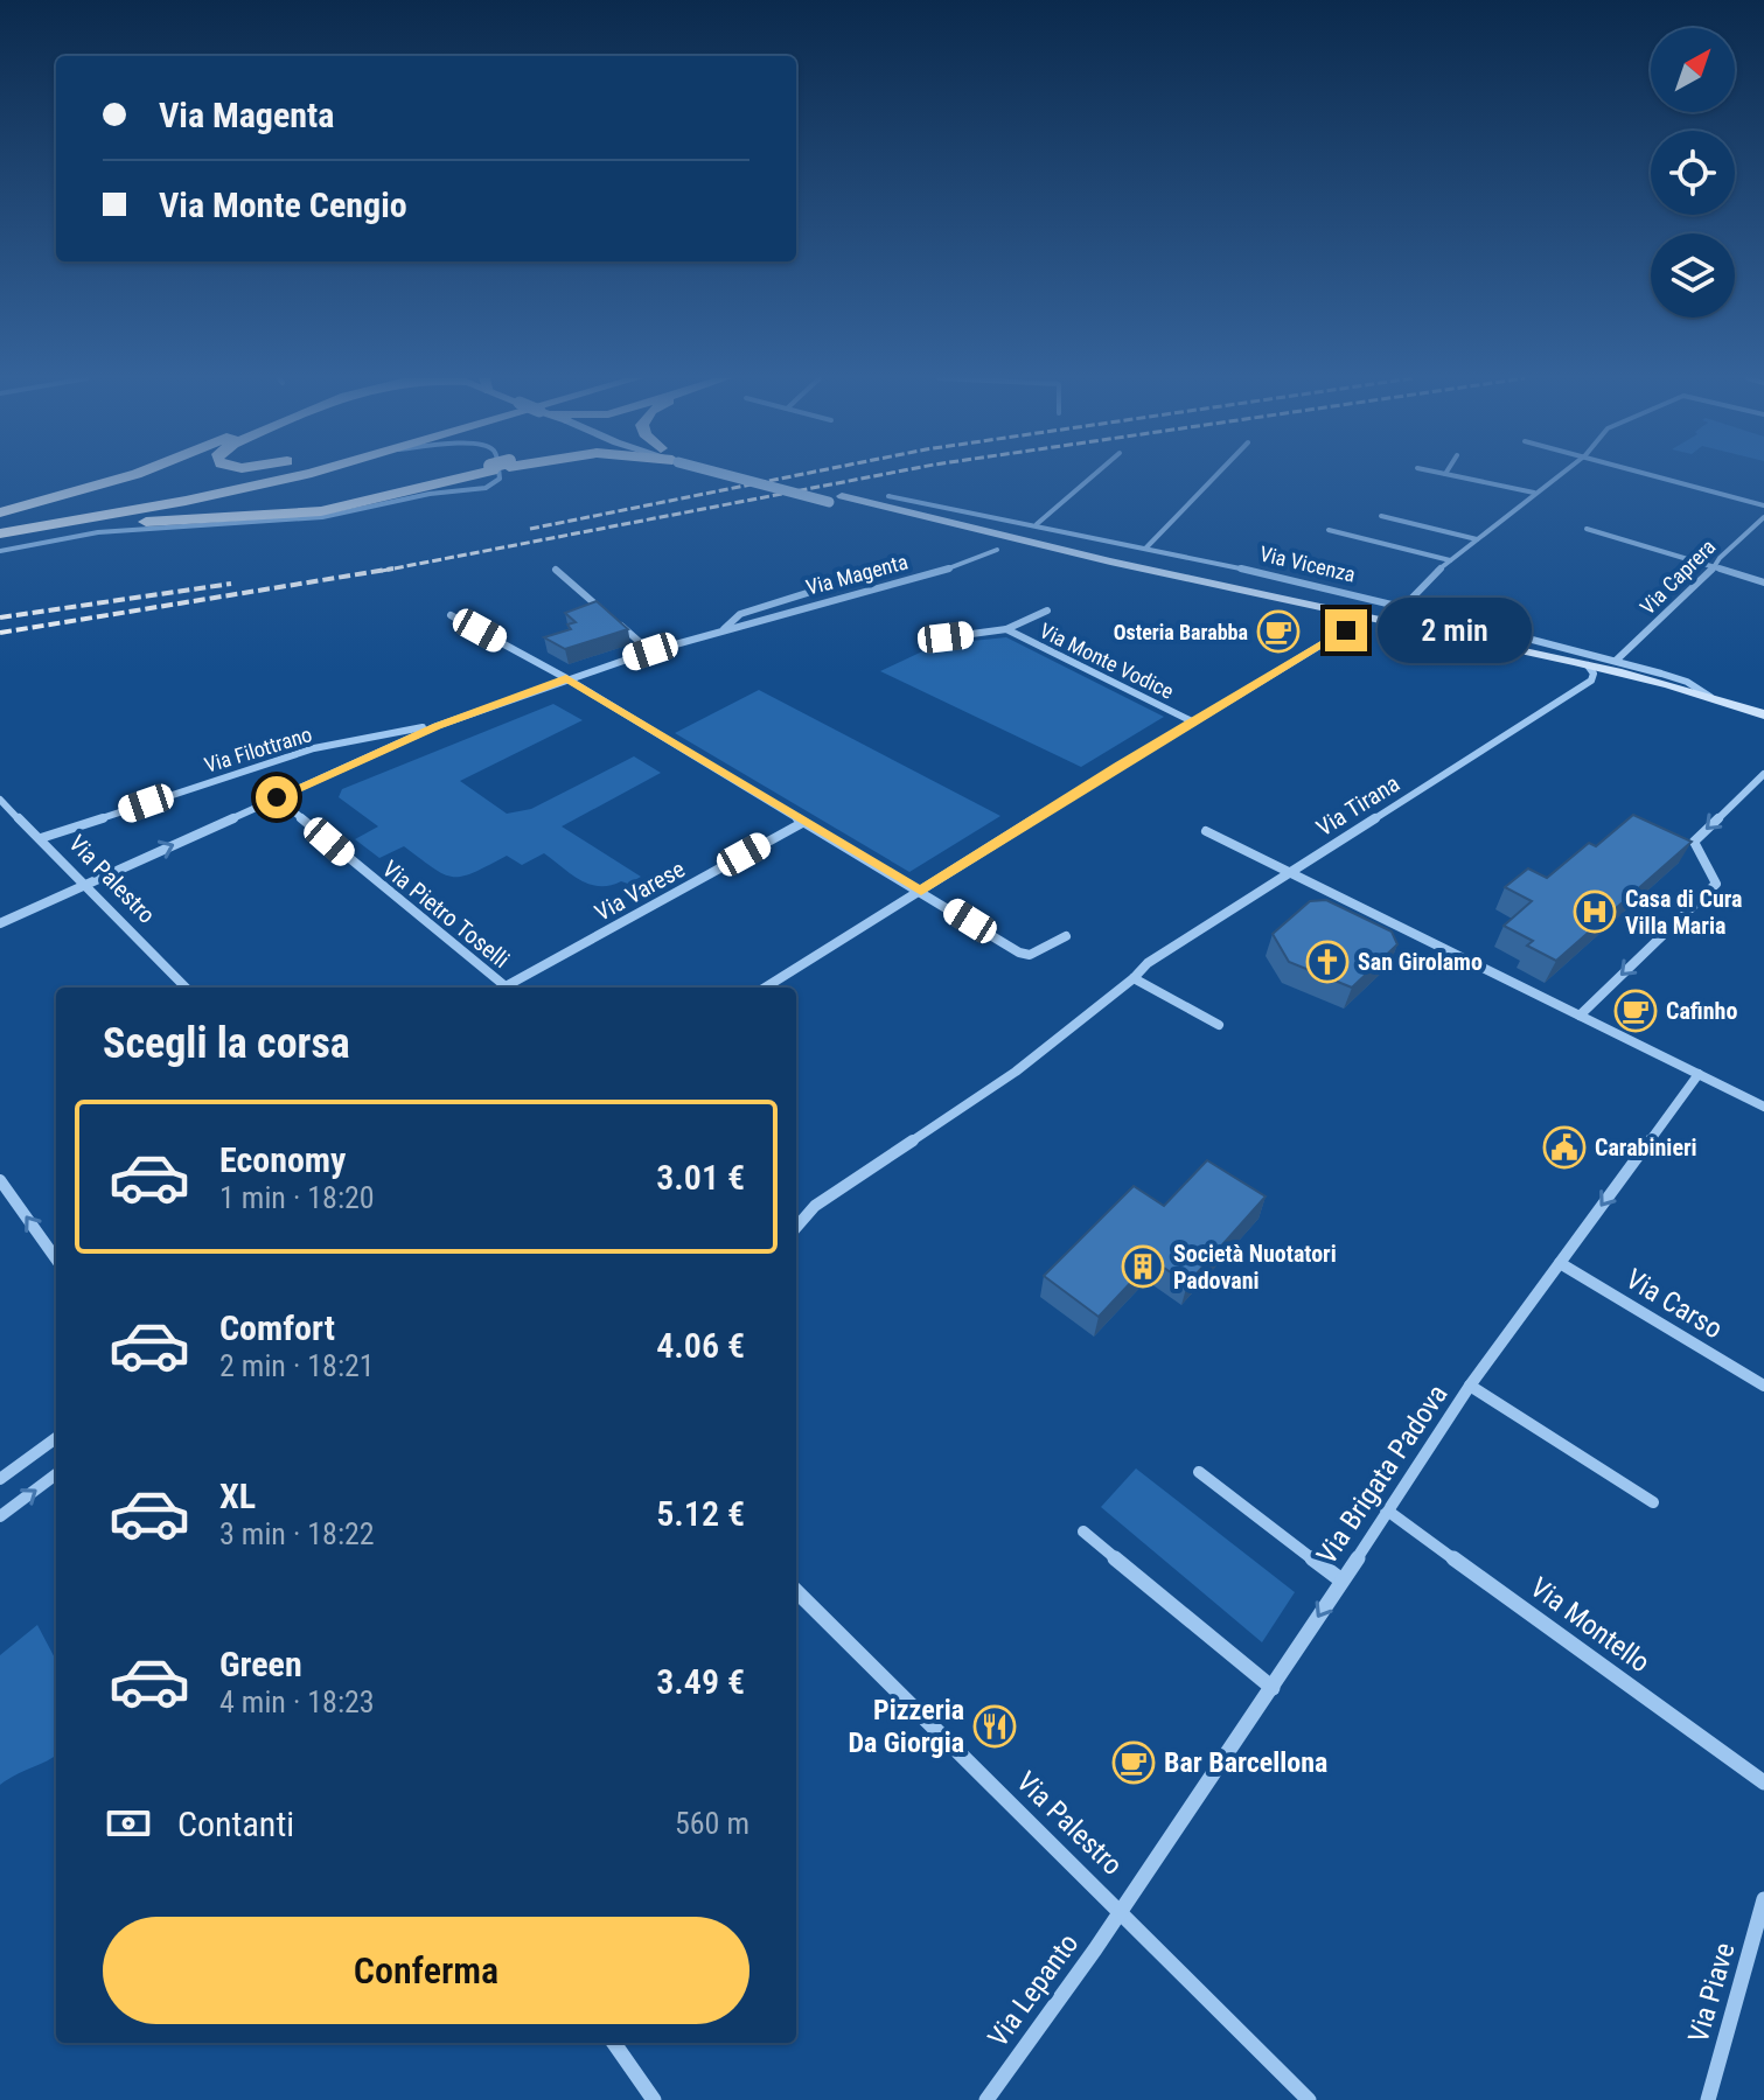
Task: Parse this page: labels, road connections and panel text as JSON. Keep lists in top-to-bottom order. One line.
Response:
{"streets":{"main road":["Via Vicenza"],"street":["Via Magenta","Via Caprera","Via Monte Vodice","Via Filottrano","Via Tirana","Via Palestro","Via Varese","Via Pietro Toselli","Via Carso","Via Brigata Padova","Via Montello","Via Lepanto","Via Piave"]},"crossings":[["Via Vicenza","Via Caprera"],["Via Vicenza","Via Tirana"],["Via Magenta","Via Filottrano"],["Via Magenta","Via Palestro"],["Via Magenta","Via Pietro Toselli"],["Via Filottrano","Via Palestro"],["Via Palestro","Via Brigata Padova"],["Via Palestro","Via Lepanto"],["Via Varese","Via Pietro Toselli"],["Via Carso","Via Brigata Padova"],["Via Brigata Padova","Via Montello"],["Via Brigata Padova","Via Lepanto"]],"one_way":["Via Brigata Padova"],"places":{"cafe":["Osteria Barabba","Cafinho","Bar Barcellona"],"hospital":["Casa di Cura Villa Maria"],"church":["San Girolamo"],"public building":["Carabinieri"],"building":["Società Nuotatori Padovani"],"restaurant":["Pizzeria Da Giorgia"]},"north":"top right","page":{"banner":["Via Magenta","Via Monte Cengio"],"bubble":"2 min","heading":"Scegli la corsa","list":[{"name":"Economy","note":"1 min · 18:20","value":"3.01 €"},{"name":"Comfort","note":"2 min · 18:21","value":"4.06 €"},{"name":"XL","note":"3 min · 18:22","value":"5.12 €"},{"name":"Green","note":"4 min · 18:23","value":"3.49 €"}],"pay":["Contanti","560 m"],"buttons":"Conferma"}}
